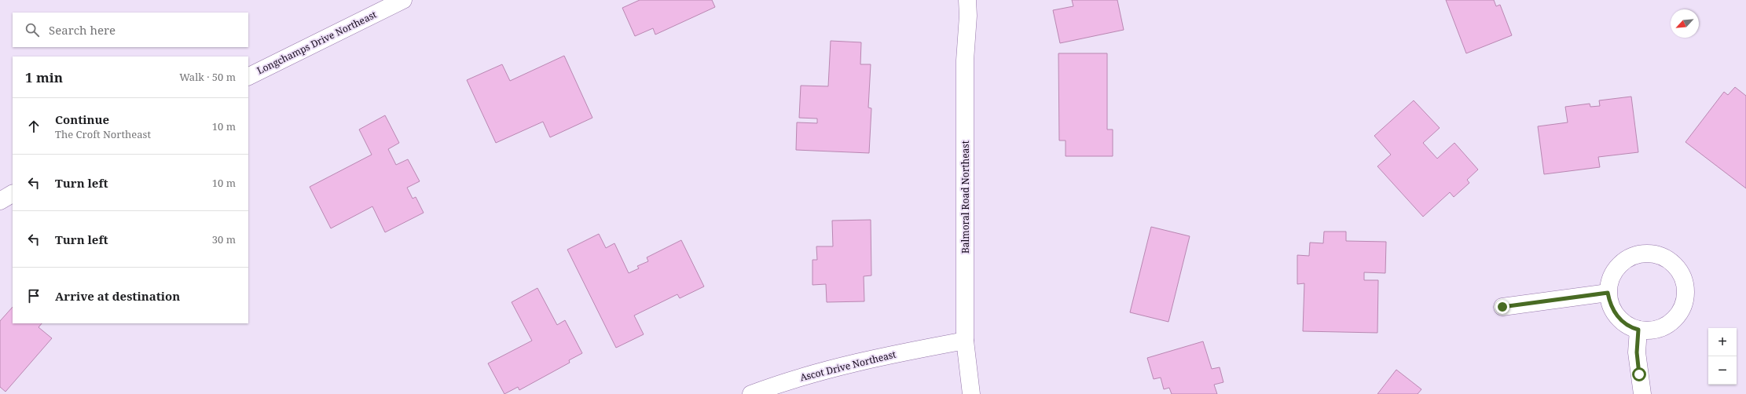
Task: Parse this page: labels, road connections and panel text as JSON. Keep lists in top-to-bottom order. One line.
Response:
{"streets":{"street":["Longchamps Drive Northeast","Balmoral Road Northeast","Ascot Drive Northeast"]},"crossings":[["Balmoral Road Northeast","Ascot Drive Northeast"]],"north":"bottom left","page":{"search":"Search here","heading":["1 min","Walk · 50 m"],"list":[["Continue","The Croft Northeast","10 m"],["Turn left","10 m"],["Turn left","30 m"],"Arrive at destination"],"map_buttons":["+","−"]}}
